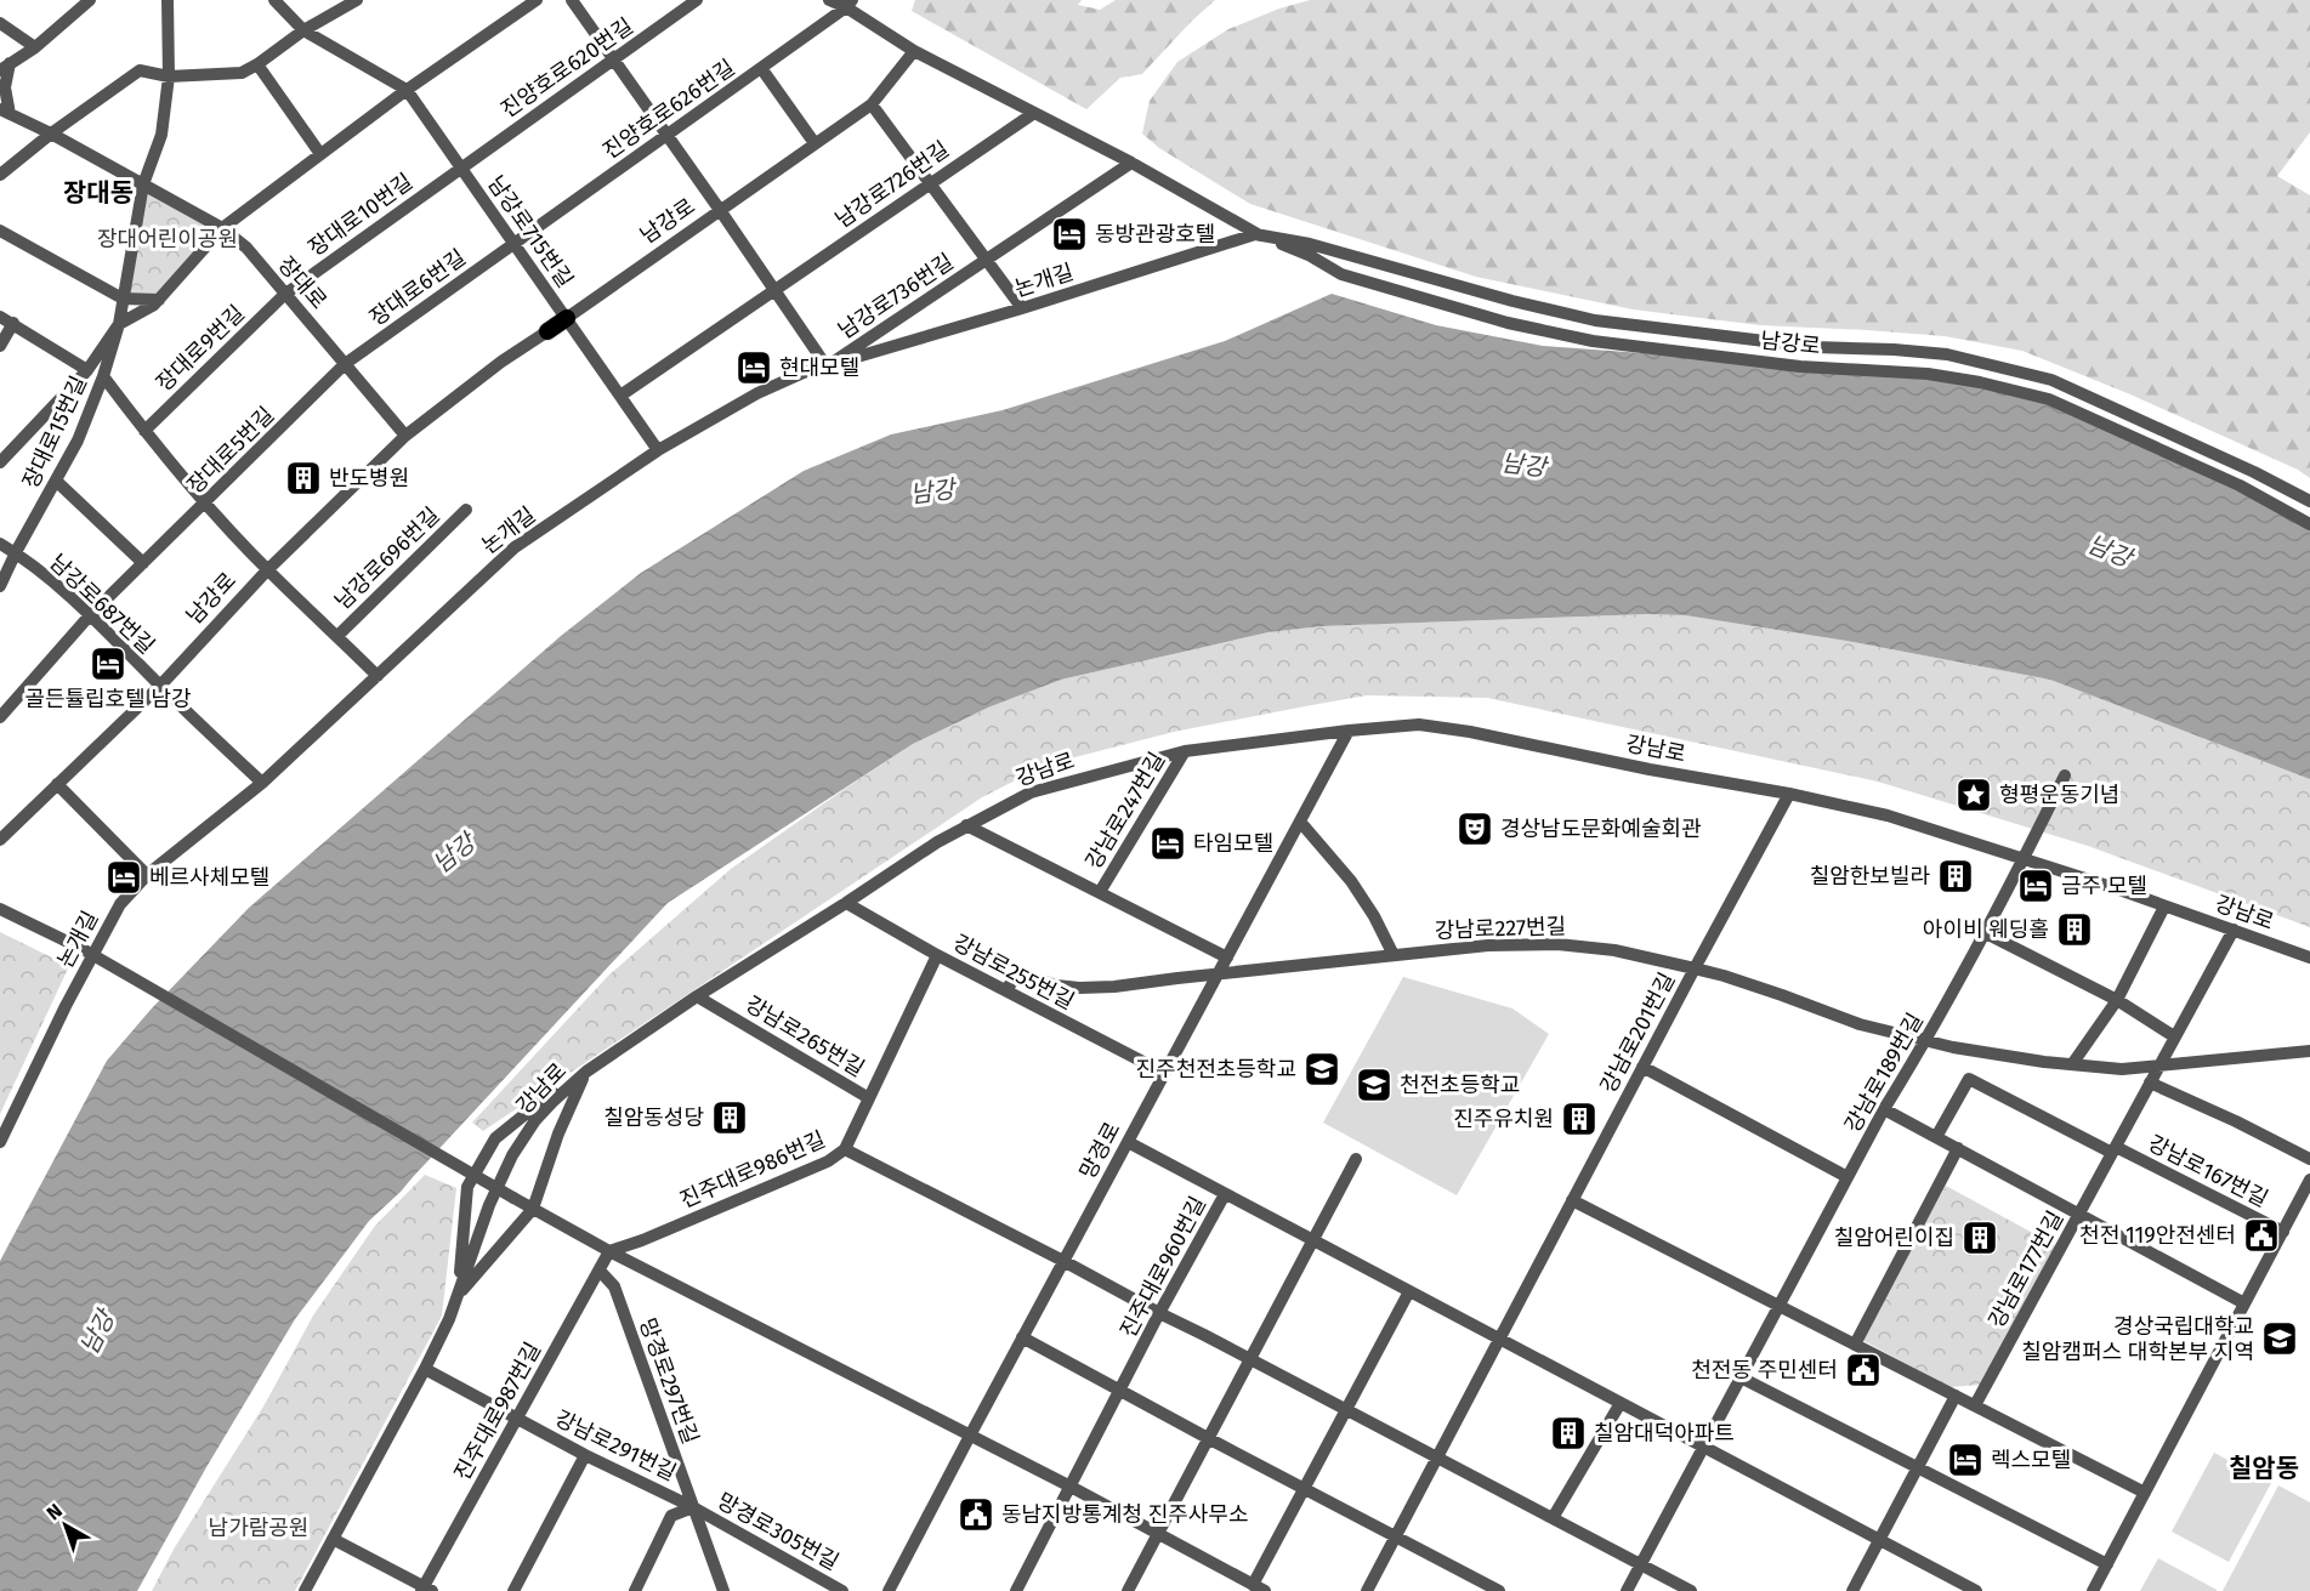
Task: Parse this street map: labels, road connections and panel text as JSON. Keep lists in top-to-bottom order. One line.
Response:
{"streets":{"main road":["남강로"],"street":["진양호로620번길","진양호로626번길","남강로726번길","장대로10번길","남강로715번길","논개길","장대로","장대로6번길","남강로736번길","장대로9번길","장대로15번길","장대로5번길","남강로696번길","남강로687번길","강남로","강남로247번길","강남로227번길","강남로255번길","강남로201번길","강남로265번길","강남로189번길","망경로","진주대로986번길","강남로167번길","진주대로960번길","강남로177번길","망경로297번길","진주대로987번길","강남로291번길","망경로305번길"]},"crossings":[["진양호로620번길","장대로10번길"],["진양호로620번길","남강로715번길"],["진양호로626번길","남강로715번길"],["진양호로626번길","장대로6번길"],["남강로726번길","남강로"],["남강로726번길","남강로715번길"],["남강로726번길","남강로736번길"],["장대로10번길","남강로715번길"],["장대로10번길","장대로"],["장대로10번길","장대로9번길"],["남강로","남강로715번길"],["남강로","논개길"],["남강로","장대로"],["남강로","남강로736번길"],["남강로","남강로696번길"],["남강로","남강로687번길"],["남강로715번길","논개길"],["남강로715번길","장대로6번길"],["논개길","남강로736번길"],["논개길","남강로696번길"],["장대로","장대로6번길"],["장대로","장대로9번길"],["장대로","장대로5번길"],["장대로6번길","장대로5번길"],["장대로9번길","남강로696번길"],["장대로15번길","남강로696번길"],["장대로15번길","남강로687번길"],["장대로5번길","남강로696번길"],["장대로5번길","남강로687번길"],["강남로","강남로247번길"],["강남로","강남로255번길"],["강남로","강남로201번길"],["강남로","강남로265번길"],["강남로","강남로189번길"],["강남로","망경로"],["강남로","강남로177번길"],["강남로","강남로291번길"],["강남로247번길","망경로"],["강남로227번길","강남로255번길"],["강남로227번길","강남로201번길"],["강남로227번길","강남로189번길"],["강남로227번길","망경로"],["강남로227번길","강남로177번길"],["강남로255번길","강남로265번길"],["강남로255번길","망경로"],["강남로201번길","진주대로986번길"],["강남로201번길","진주대로960번길"],["강남로189번길","진주대로986번길"],["강남로189번길","진주대로960번길"],["망경로","진주대로986번길"],["진주대로986번길","진주대로960번길"],["진주대로986번길","진주대로987번길"],["강남로167번길","강남로177번길"],["망경로297번길","진주대로987번길"],["망경로297번길","강남로291번길"],["망경로297번길","망경로305번길"],["진주대로987번길","강남로291번길"],["강남로291번길","망경로305번길"]],"districts":["장대동","칠암동"],"water":["남강"],"parks":["장대어린이공원","남가람공원"],"places":{"hotel":["동방관광호텔","현대모텔","골든튤립호텔 남강","타임모텔","베르사체모텔","금주 모텔","렉스모텔"],"building":["반도병원","칠암한보빌라","아이비 웨딩홀","칠암동성당","진주유치원","칠암어린이집","칠암대덕아파트"],"place":["형평운동기념"],"theatre":["경상남도문화예술회관"],"school or university":["진주천전초등학교","천전초등학교","경상국립대학교 칠암캠퍼스 대학본부 지역"],"public building":["천전 119안전센터","천전동 주민센터","동남지방통계청 진주사무소"]},"north":"top left"}
